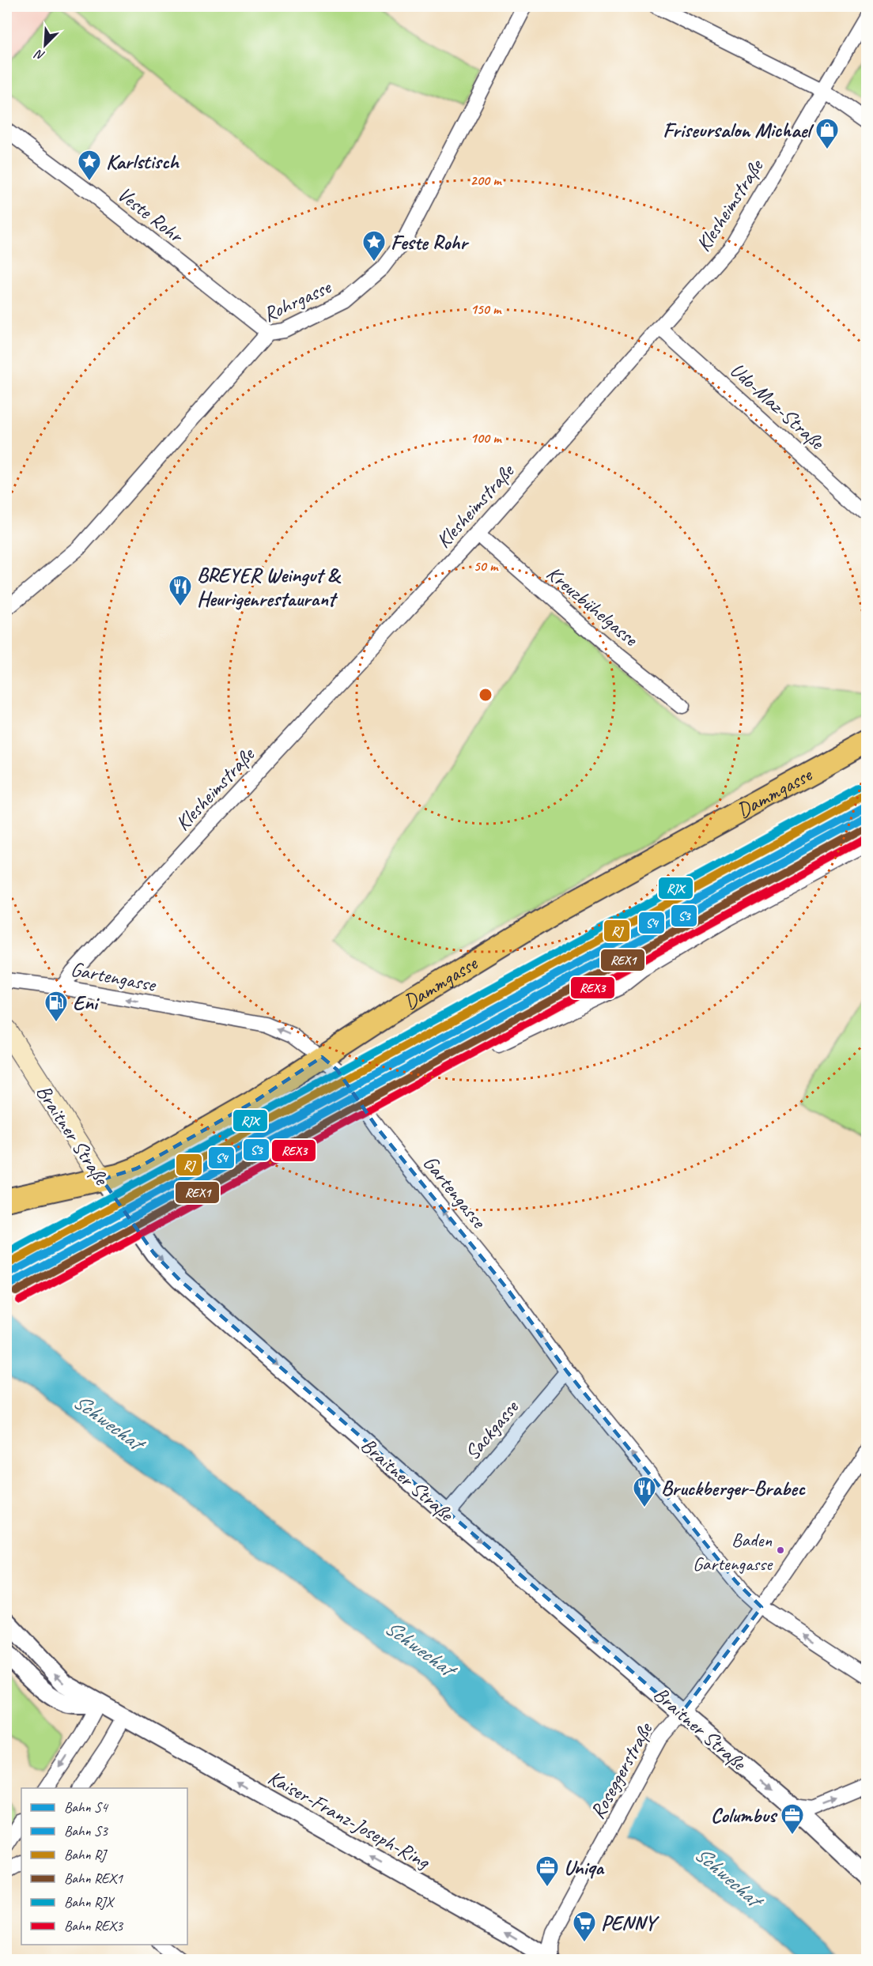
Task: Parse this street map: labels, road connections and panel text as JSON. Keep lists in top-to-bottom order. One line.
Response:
{"streets":{"main road":["Dammgasse","Braitner Straße"],"street":["Klesheimstraße","Veste Rohr","Rohrgasse","Udo-Maz-Straße","Kreuzbühelgasse","Gartengasse","Sackgasse","Roseggerstraße","Kaiser-Franz-Joseph-Ring"]},"crossings":[["Klesheimstraße","Udo-Maz-Straße"],["Klesheimstraße","Kreuzbühelgasse"],["Klesheimstraße","Gartengasse"],["Veste Rohr","Rohrgasse"],["Dammgasse","Gartengasse"],["Dammgasse","Braitner Straße"],["Gartengasse","Sackgasse"],["Gartengasse","Roseggerstraße"],["Braitner Straße","Sackgasse"],["Braitner Straße","Roseggerstraße"],["Roseggerstraße","Kaiser-Franz-Joseph-Ring"]],"one_way":["Gartengasse","Braitner Straße","Kaiser-Franz-Joseph-Ring"],"water":["Schwechat"],"places":{"shop":["Friseursalon Michael"],"place":["Karlstisch","Feste Rohr"],"restaurant":["BREYER Weingut & Heurigenrestaurant","Bruckberger-Brabec"],"fuel station":["Eni"],"other":["Baden Gartengasse"],"office":["Columbus","Uniqa"],"supermarket":["PENNY"]},"lines":["rail line RJX","rail line RJ","rail line S4","rail line S3","rail line REX1","rail line REX3"],"legend":["Bahn S4","Bahn S3","Bahn RJ","Bahn REX1","Bahn RJX","Bahn REX3"],"north":"bottom left","rings":["200 m","150 m","100 m","50 m"]}
